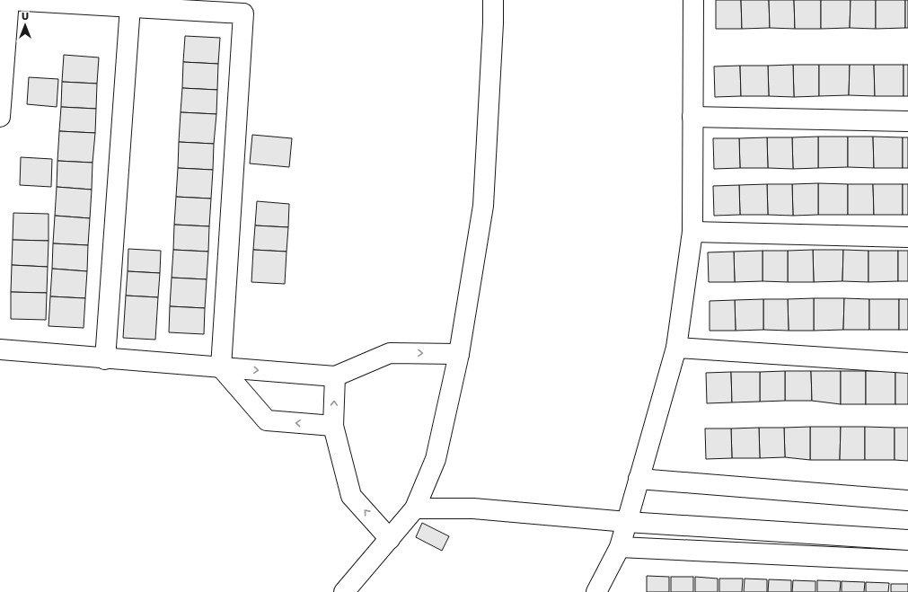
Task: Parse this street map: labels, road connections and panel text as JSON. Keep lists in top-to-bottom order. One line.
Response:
{"north":"top"}
